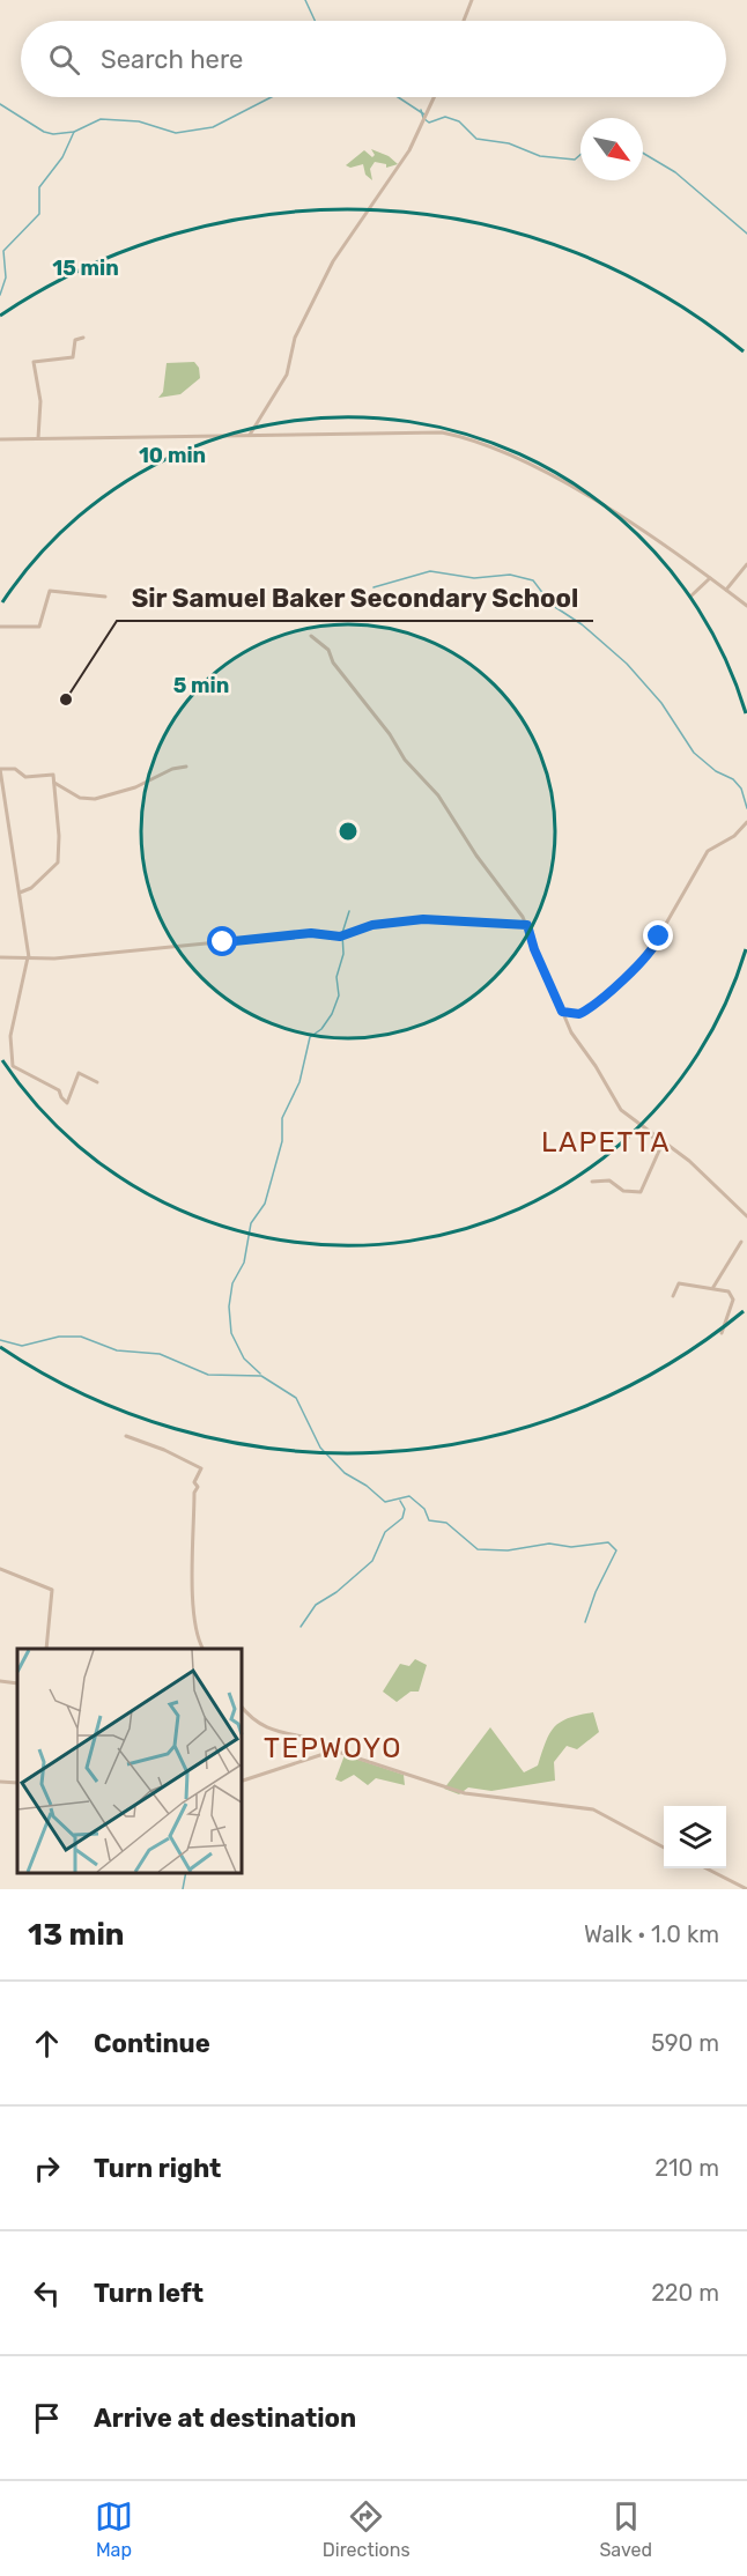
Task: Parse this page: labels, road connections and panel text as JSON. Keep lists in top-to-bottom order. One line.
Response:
{"districts":["LAPETTA","TEPWOYO"],"places":["Sir Samuel Baker Secondary School"],"north":"bottom right","page":{"search":"Search here","heading":["13 min","Walk · 1.0 km"],"list":[["Continue","590 m"],["Turn right","210 m"],["Turn left","220 m"],"Arrive at destination"],"nav":["Map","Directions","Saved"]},"rings":["15 min","10 min","5 min"]}
